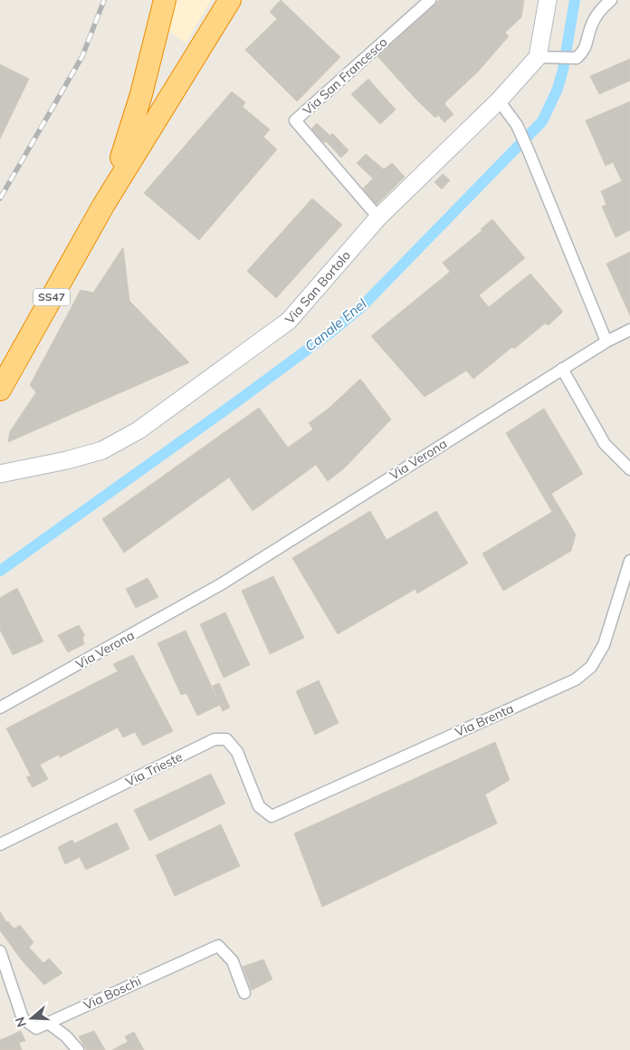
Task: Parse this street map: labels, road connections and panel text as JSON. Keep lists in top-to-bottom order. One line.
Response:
{"streets":{"highway":["SS47"],"street":["Via San Francesco","Via San Bortolo","Via Verona","Via Brenta","Via Trieste","Via Boschi"]},"crossings":[["Via San Francesco","Via San Bortolo"],["Via Brenta","Via Trieste"]],"water":["Canale Enel"],"north":"left"}
